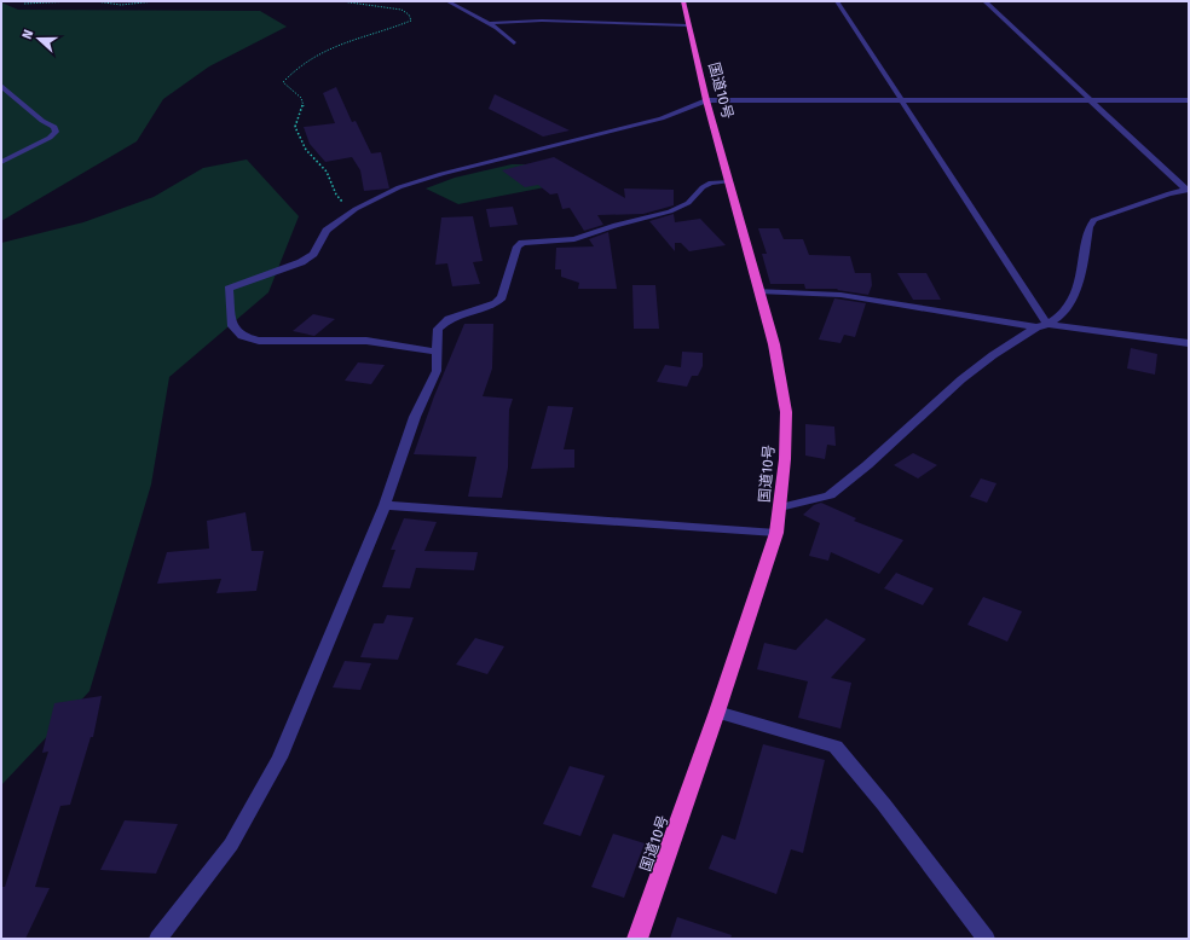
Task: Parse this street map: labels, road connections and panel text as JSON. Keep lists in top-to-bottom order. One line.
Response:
{"streets":{"highway":["国道10号"]},"north":"left"}
